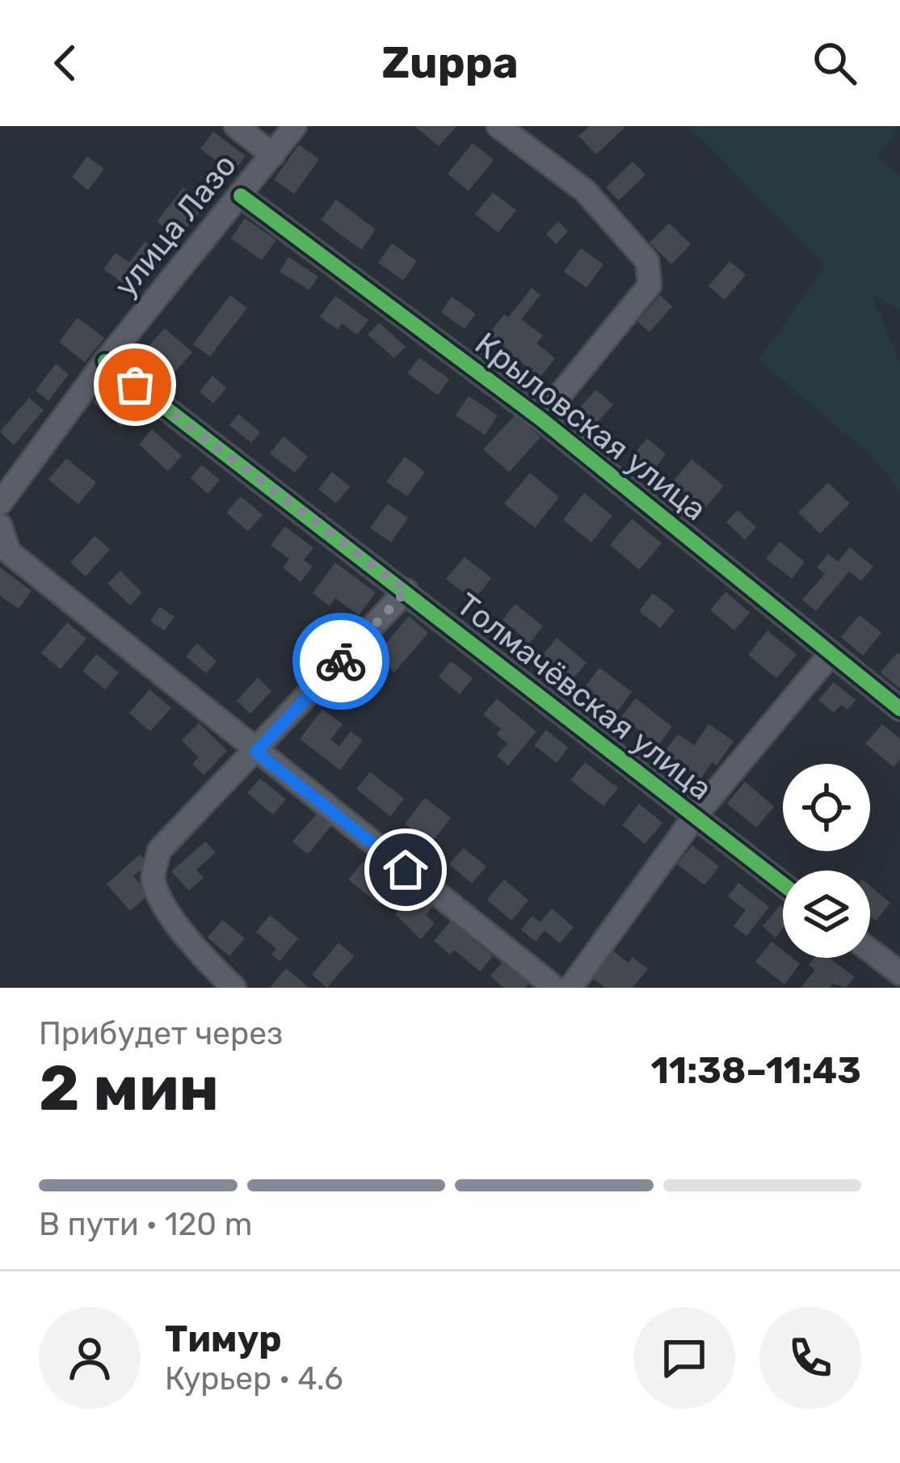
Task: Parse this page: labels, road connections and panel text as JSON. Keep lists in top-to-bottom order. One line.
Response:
{"streets":{"street":["улица Лазо","Крыловская улица","Толмачёвская улица"]},"crossings":[["улица Лазо","Крыловская улица"],["улица Лазо","Толмачёвская улица"]],"page":{"header":"Zuppa","heading":["2 мин","Прибудет через","11:38–11:43"],"panel":["Тимур","Курьер · 4.6"],"bar":"В пути · 120 m"}}
